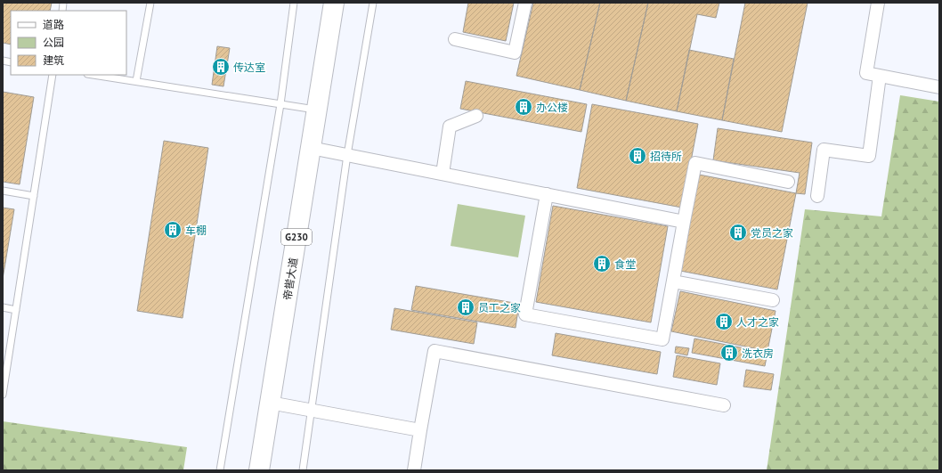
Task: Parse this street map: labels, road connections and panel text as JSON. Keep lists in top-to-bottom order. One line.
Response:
{"streets":{"highway":["G230","帝喾大道"]},"places":{"building":["传达室","办公楼","招待所","车棚","党员之家","食堂","员工之家","人才之家","洗衣房"]},"legend":["道路","公园","建筑"]}
